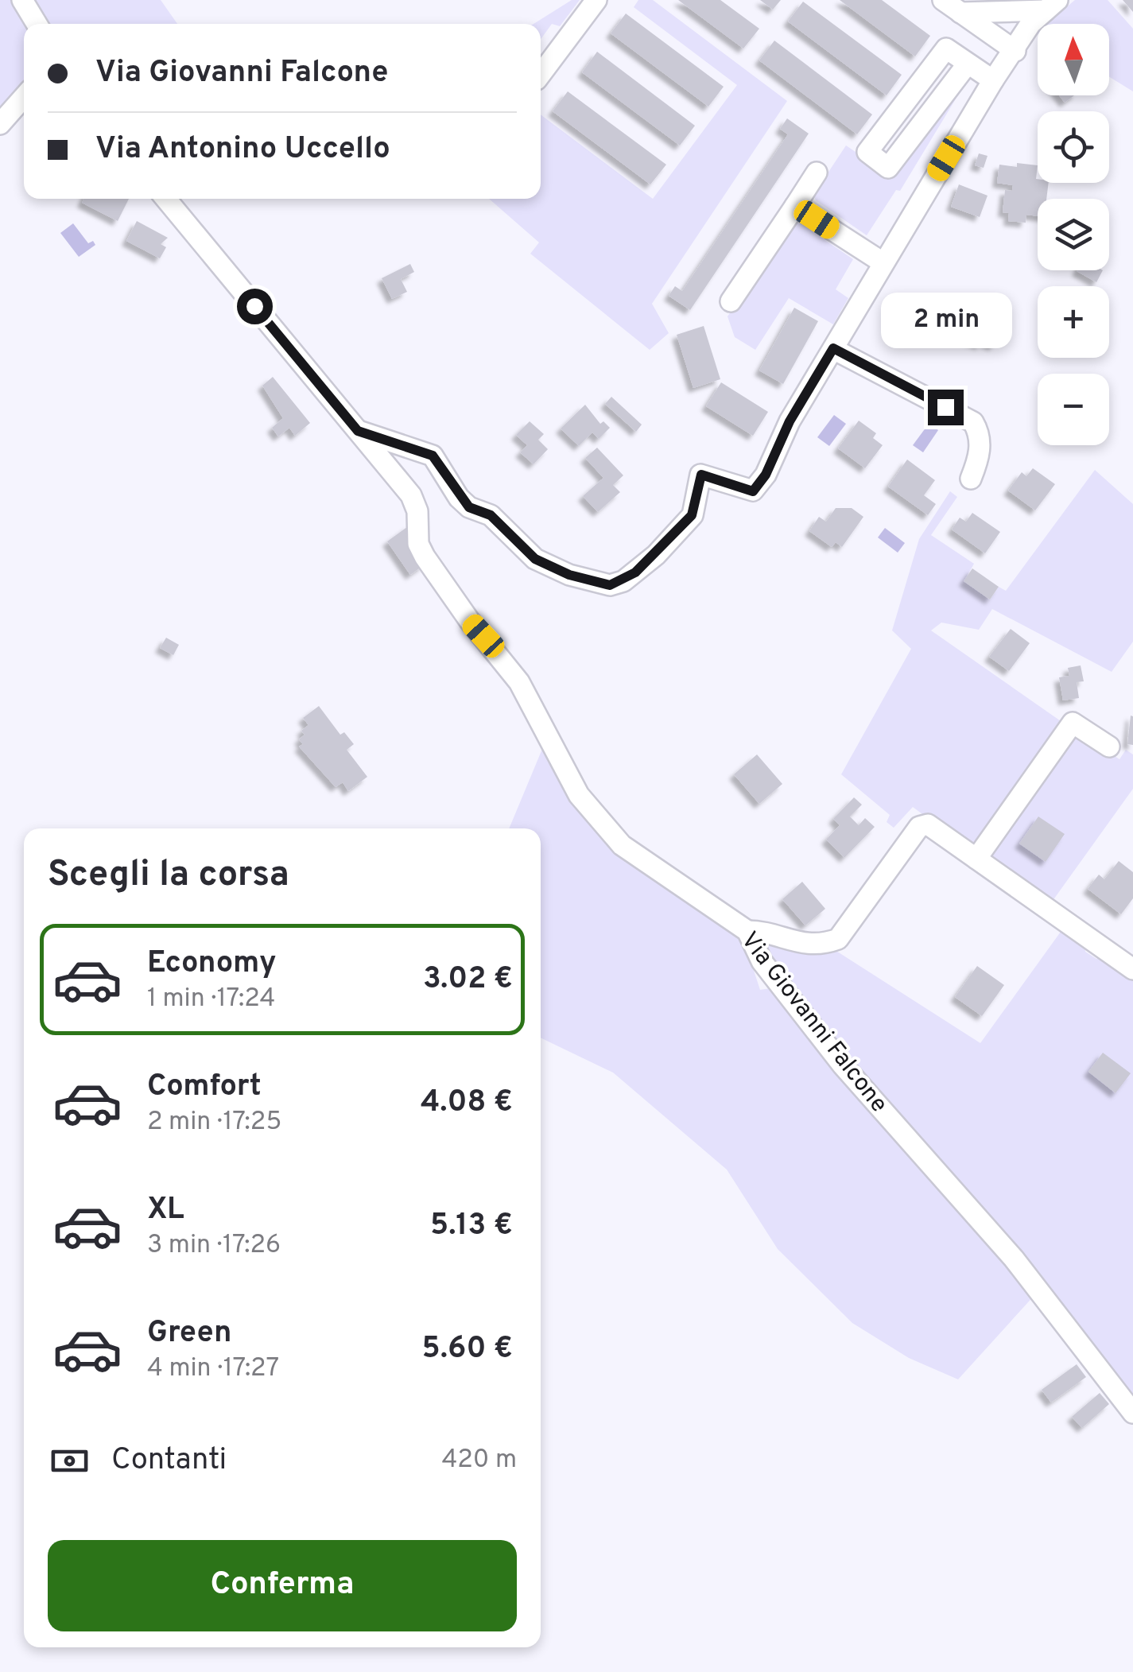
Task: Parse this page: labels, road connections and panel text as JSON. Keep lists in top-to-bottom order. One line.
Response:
{"streets":{"street":["Via Giovanni Falcone"]},"north":"top","page":{"map_buttons":["+","−"],"banner":["Via Giovanni Falcone","Via Antonino Uccello"],"bubble":"2 min","heading":"Scegli la corsa","list":[{"name":"Economy","note":"1 min · 17:24","value":"3.02 €"},{"name":"Comfort","note":"2 min · 17:25","value":"4.08 €"},{"name":"XL","note":"3 min · 17:26","value":"5.13 €"},{"name":"Green","note":"4 min · 17:27","value":"5.60 €"}],"pay":["Contanti","420 m"],"buttons":"Conferma"}}
